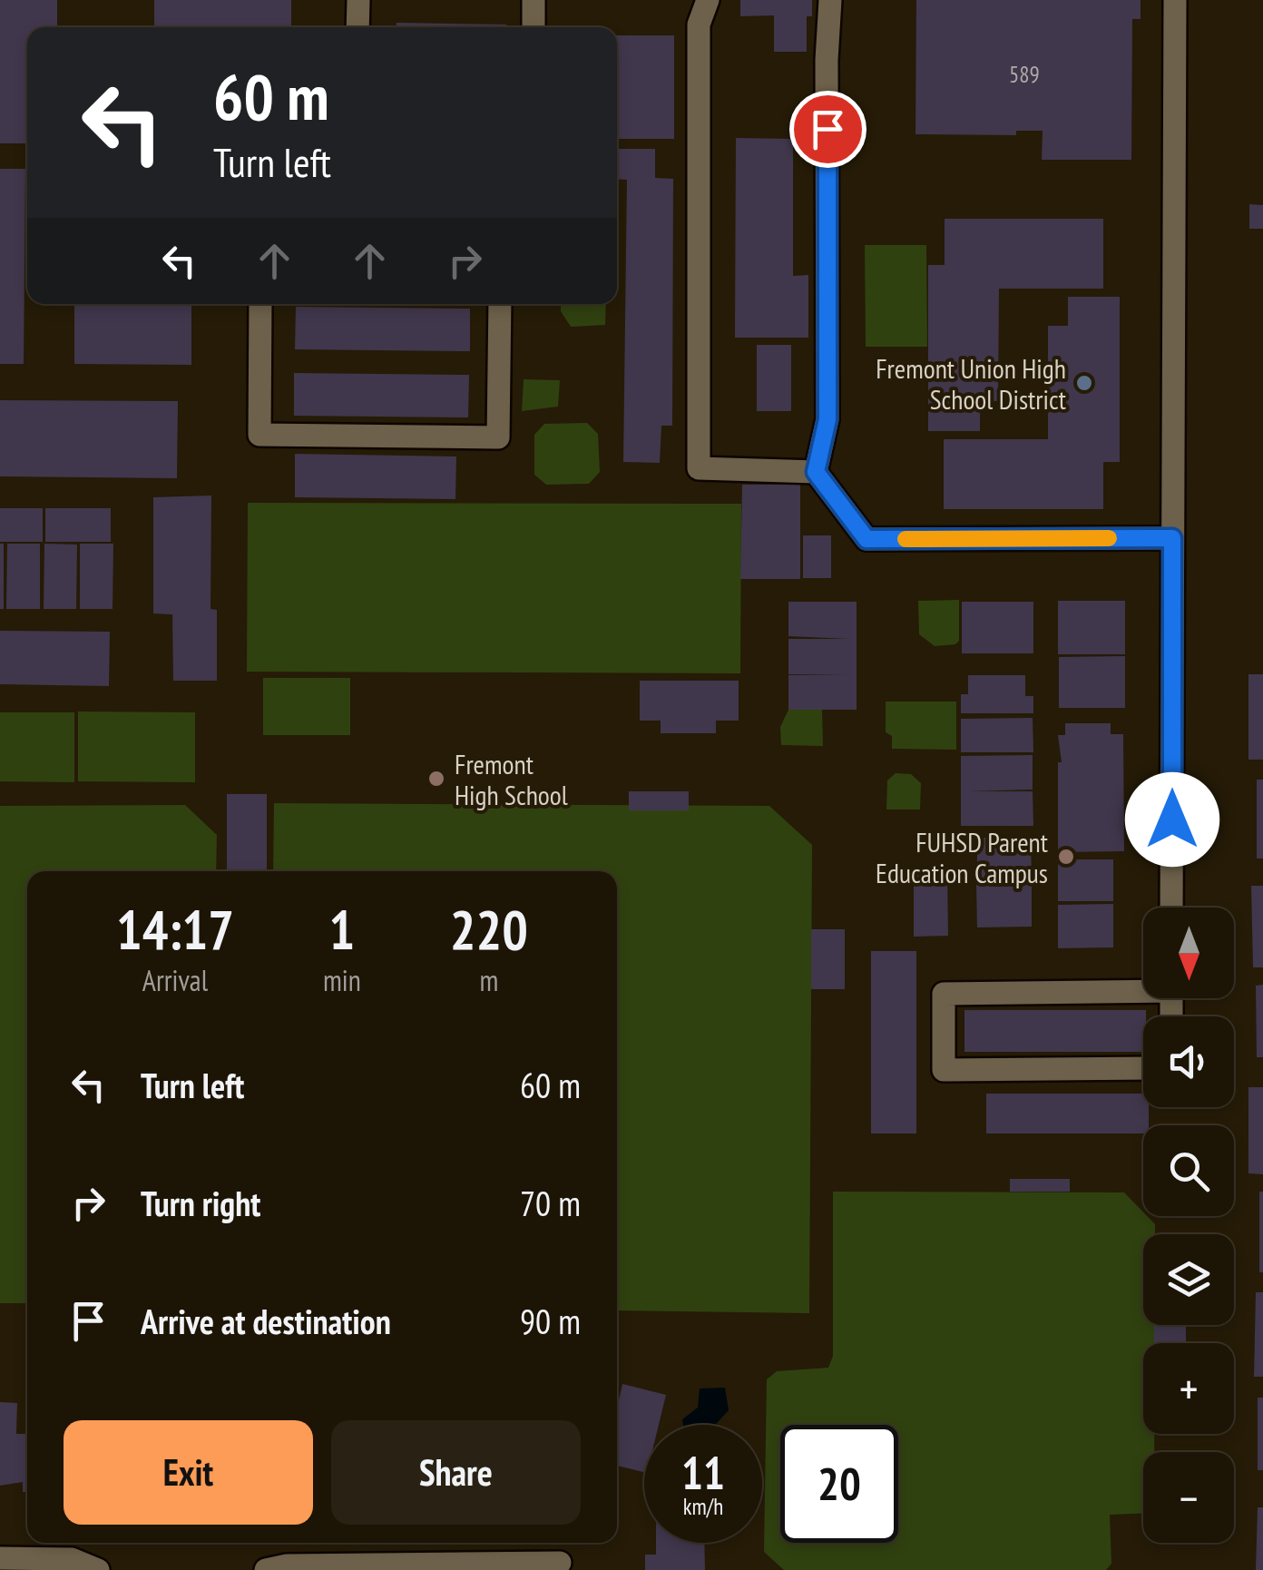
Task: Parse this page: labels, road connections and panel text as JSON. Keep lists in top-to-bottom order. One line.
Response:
{"places":["Fremont Union High School District","Fremont High School","FUHSD Parent Education Campus"],"house_numbers":["589"],"north":"bottom","page":{"turn":["60 m","Turn left"],"eta":["14:17","Arrival","1","min","220","m"],"map_buttons":["+","−"],"list":[{"name":"Turn left","value":"60 m"},{"name":"Turn right","value":"70 m"},{"name":"Arrive at destination","value":"90 m"}],"buttons":["Exit","Share"],"speed":"11 km/h","limit":"20"}}
